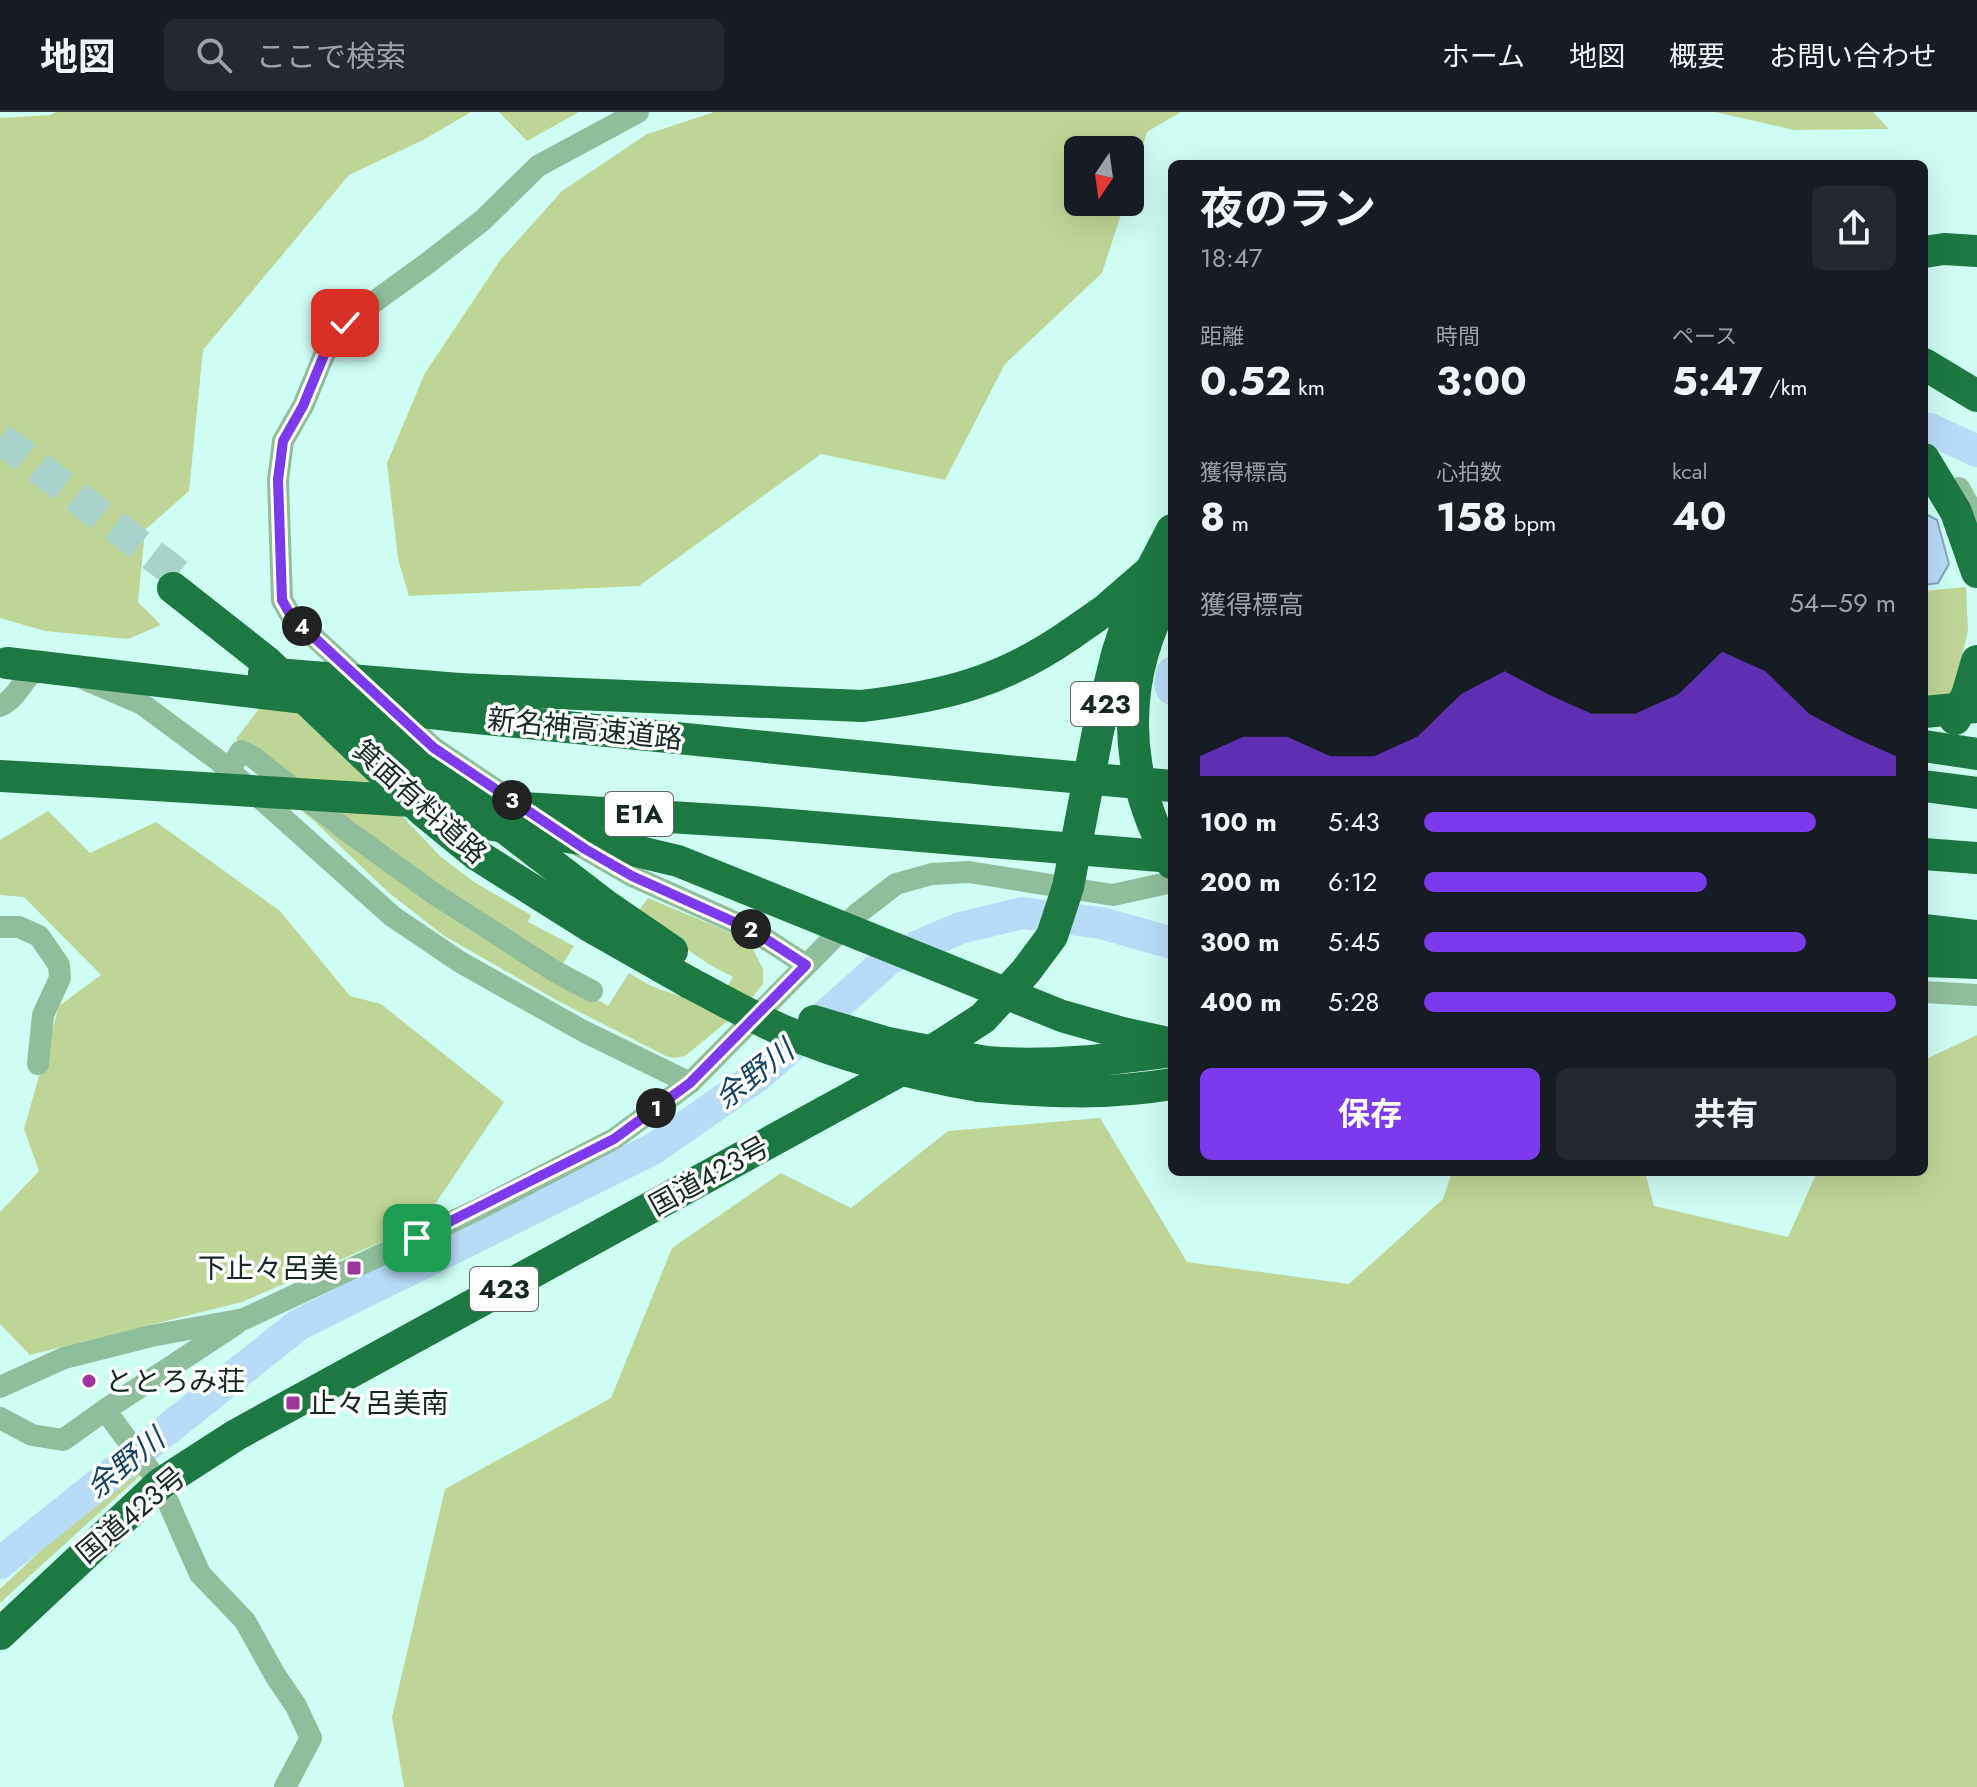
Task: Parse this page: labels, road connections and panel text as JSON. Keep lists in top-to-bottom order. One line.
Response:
{"streets":{"highway":["423","新名神高速道路","箕面有料道路","E1A","国道423号"]},"water":["余野川"],"places":{"transit":["下止々呂美","止々呂美南"],"other":["ととろみ荘"]},"north":"bottom","page":{"header":"地図","search":"ここで検索","nav":["ホーム","地図","概要","お問い合わせ"],"heading":["夜のラン","18:47"],"stats":[["距離","0.52 km"],["時間","3:00"],["ペース","5:47 /km"],["獲得標高","8 m"],["心拍数","158 bpm"],["kcal","40"]],"chart":["獲得標高","54–59 m"],"pins":["4","3","2","1"],"list":[{"name":"100 m","note":"5:43"},{"name":"200 m","note":"6:12"},{"name":"300 m","note":"5:45"},{"name":"400 m","note":"5:28"}],"buttons":["保存","共有"]}}
